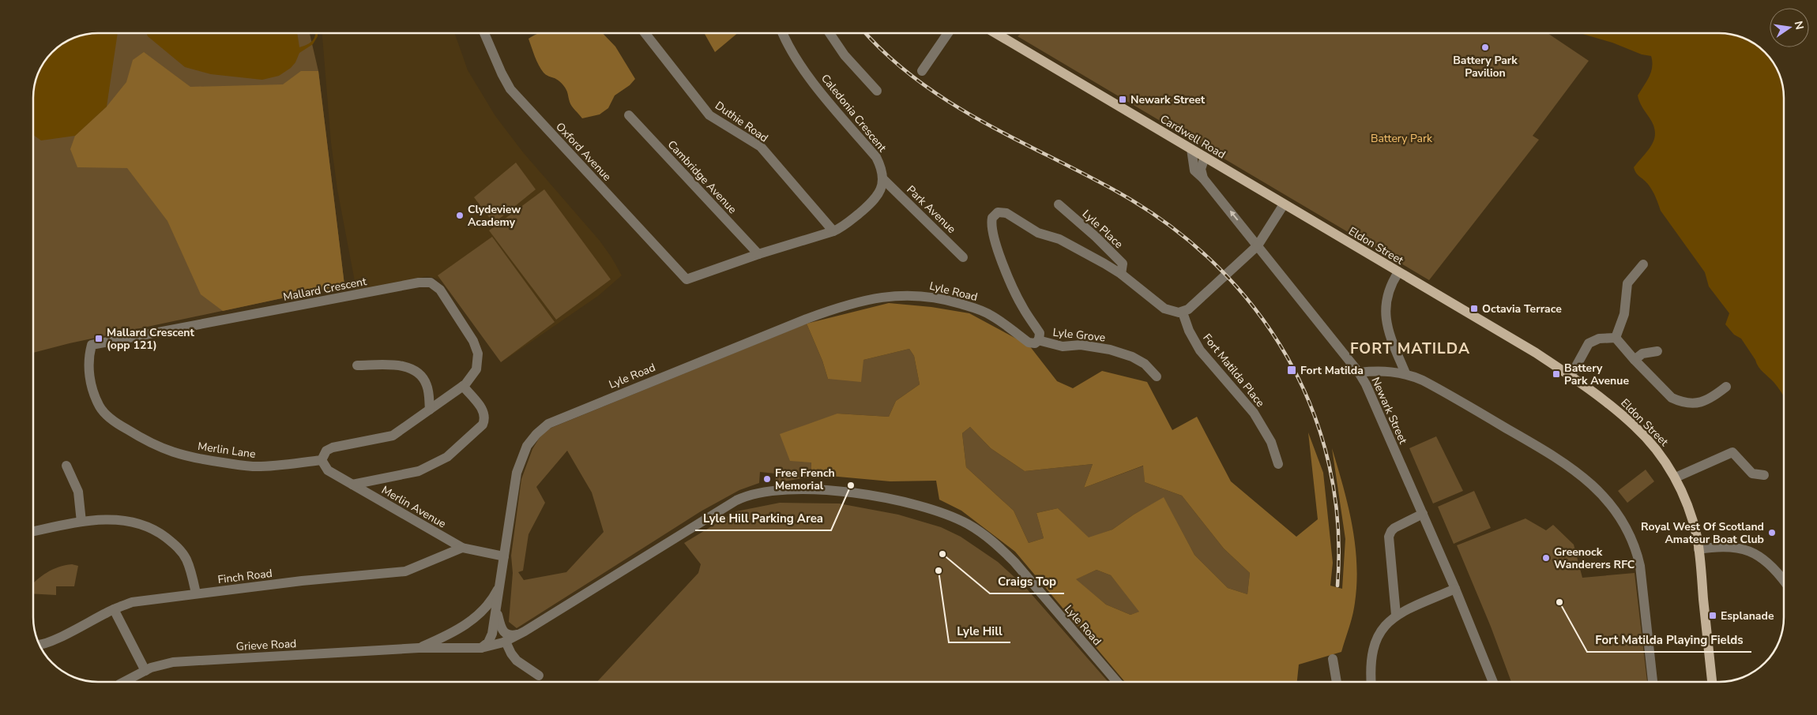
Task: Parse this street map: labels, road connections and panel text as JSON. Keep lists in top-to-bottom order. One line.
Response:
{"streets":{"main road":["Cardwell Road","Eldon Street"],"street":["Caledonia Crescent","Duthie Road","Oxford Avenue","Cambridge Avenue","Park Avenue","Lyle Place","Mallard Crescent","Lyle Road","Lyle Grove","Fort Matilda Place","Newark Street","Merlin Lane","Merlin Avenue","Finch Road","Grieve Road"]},"crossings":[["Caledonia Crescent","Park Avenue"],["Cardwell Road","Eldon Street"],["Cardwell Road","Newark Street"],["Oxford Avenue","Cambridge Avenue"],["Mallard Crescent","Merlin Lane"],["Mallard Crescent","Merlin Avenue"],["Lyle Road","Lyle Grove"],["Lyle Road","Merlin Avenue"],["Lyle Road","Grieve Road"],["Merlin Lane","Merlin Avenue"],["Merlin Avenue","Finch Road"]],"districts":["FORT MATILDA"],"parks":["Battery Park"],"places":{"other":["Battery Park Pavilion","Clydeview Academy","Free French Memorial","Lyle Hill Parking Area","Royal West Of Scotland Amateur Boat Club","Craigs Top","Greenock Wanderers RFC","Lyle Hill","Fort Matilda Playing Fields"],"transit":["Newark Street","Octavia Terrace","Mallard Crescent (opp 121)","Fort Matilda","Battery Park Avenue","Esplanade"]},"north":"right"}
